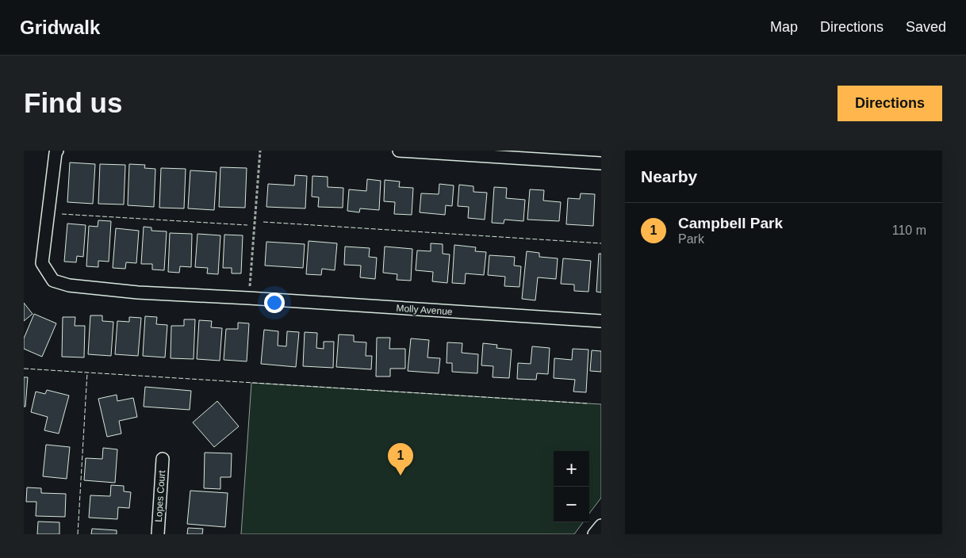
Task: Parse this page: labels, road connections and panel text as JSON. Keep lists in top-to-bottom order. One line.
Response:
{"streets":{"street":["Molly Avenue","Lopes Court"]},"page":{"header":"Gridwalk","nav":["Map","Directions","Saved"],"buttons":"Directions","title":"Find us","heading":"Nearby","list":[{"mark":"1","name":"Campbell Park","note":"Park","value":"110 m"}],"pins":"1","map_buttons":["+","−"]}}
